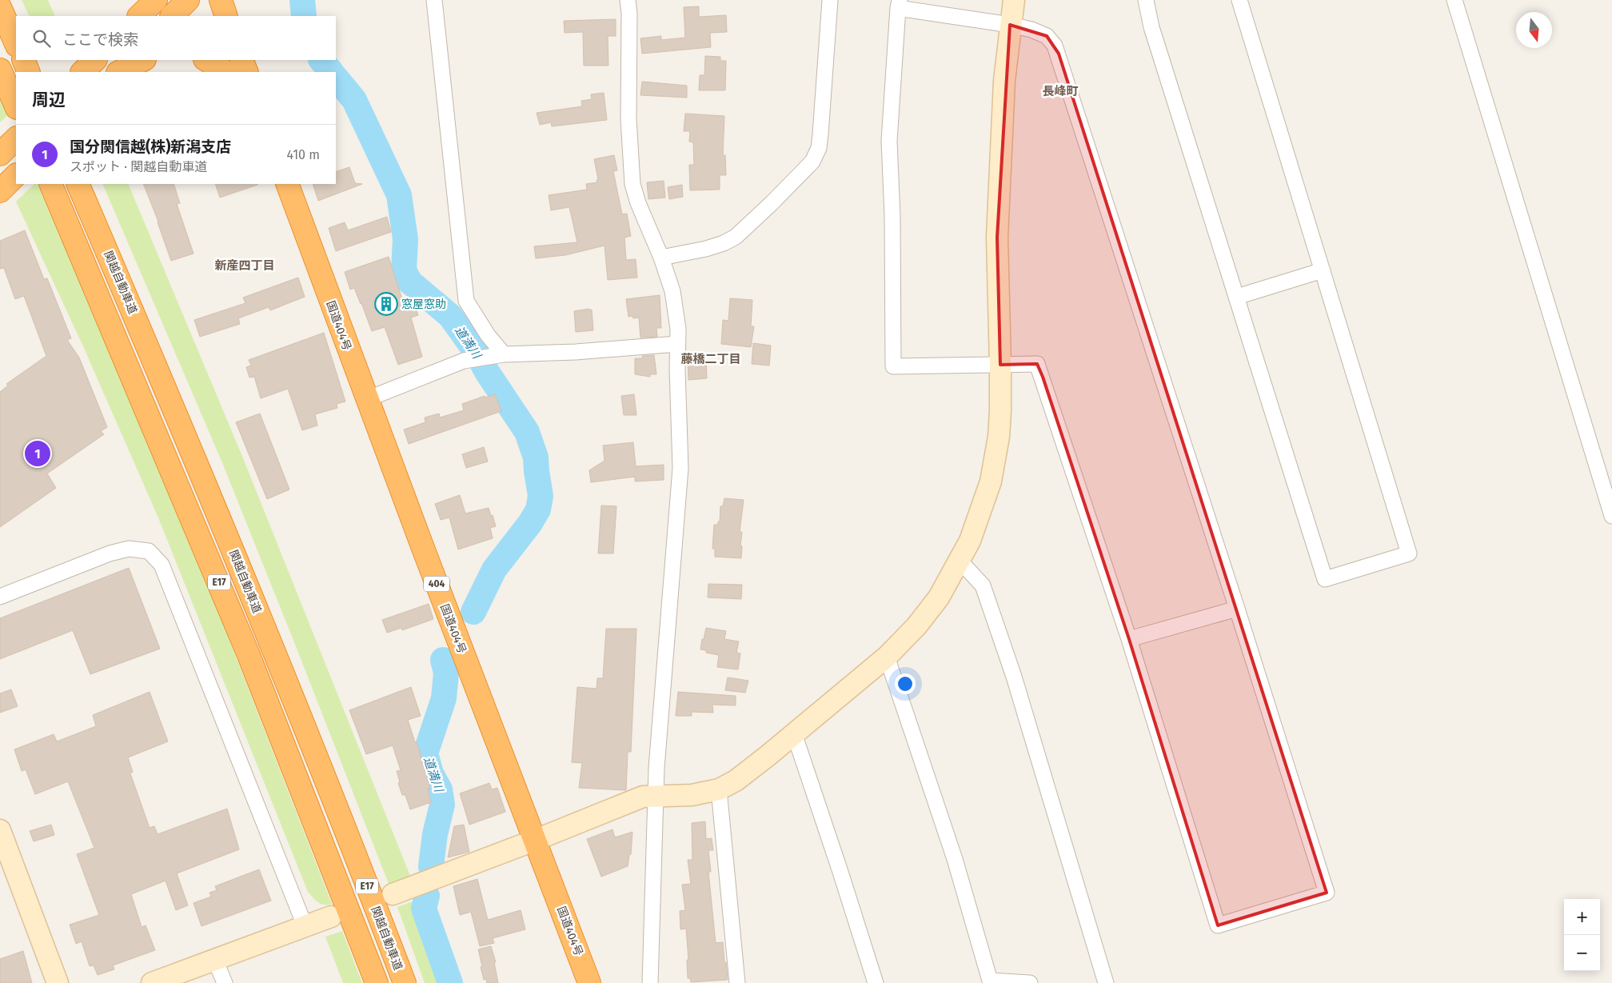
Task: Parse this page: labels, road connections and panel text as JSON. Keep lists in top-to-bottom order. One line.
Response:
{"streets":{"highway":["関越自動車道","国道404号","E17","404"]},"districts":["長峰町","新産四丁目","藤橋二丁目"],"water":["道満川"],"places":{"building":["窓屋窓助"]},"north":"bottom","page":{"search":"ここで検索","heading":"周辺","list":[{"mark":"1","name":"国分関信越(株)新潟支店","note":"スポット · 関越自動車道","value":"410 m"}],"pins":"1","map_buttons":["+","−"]}}
